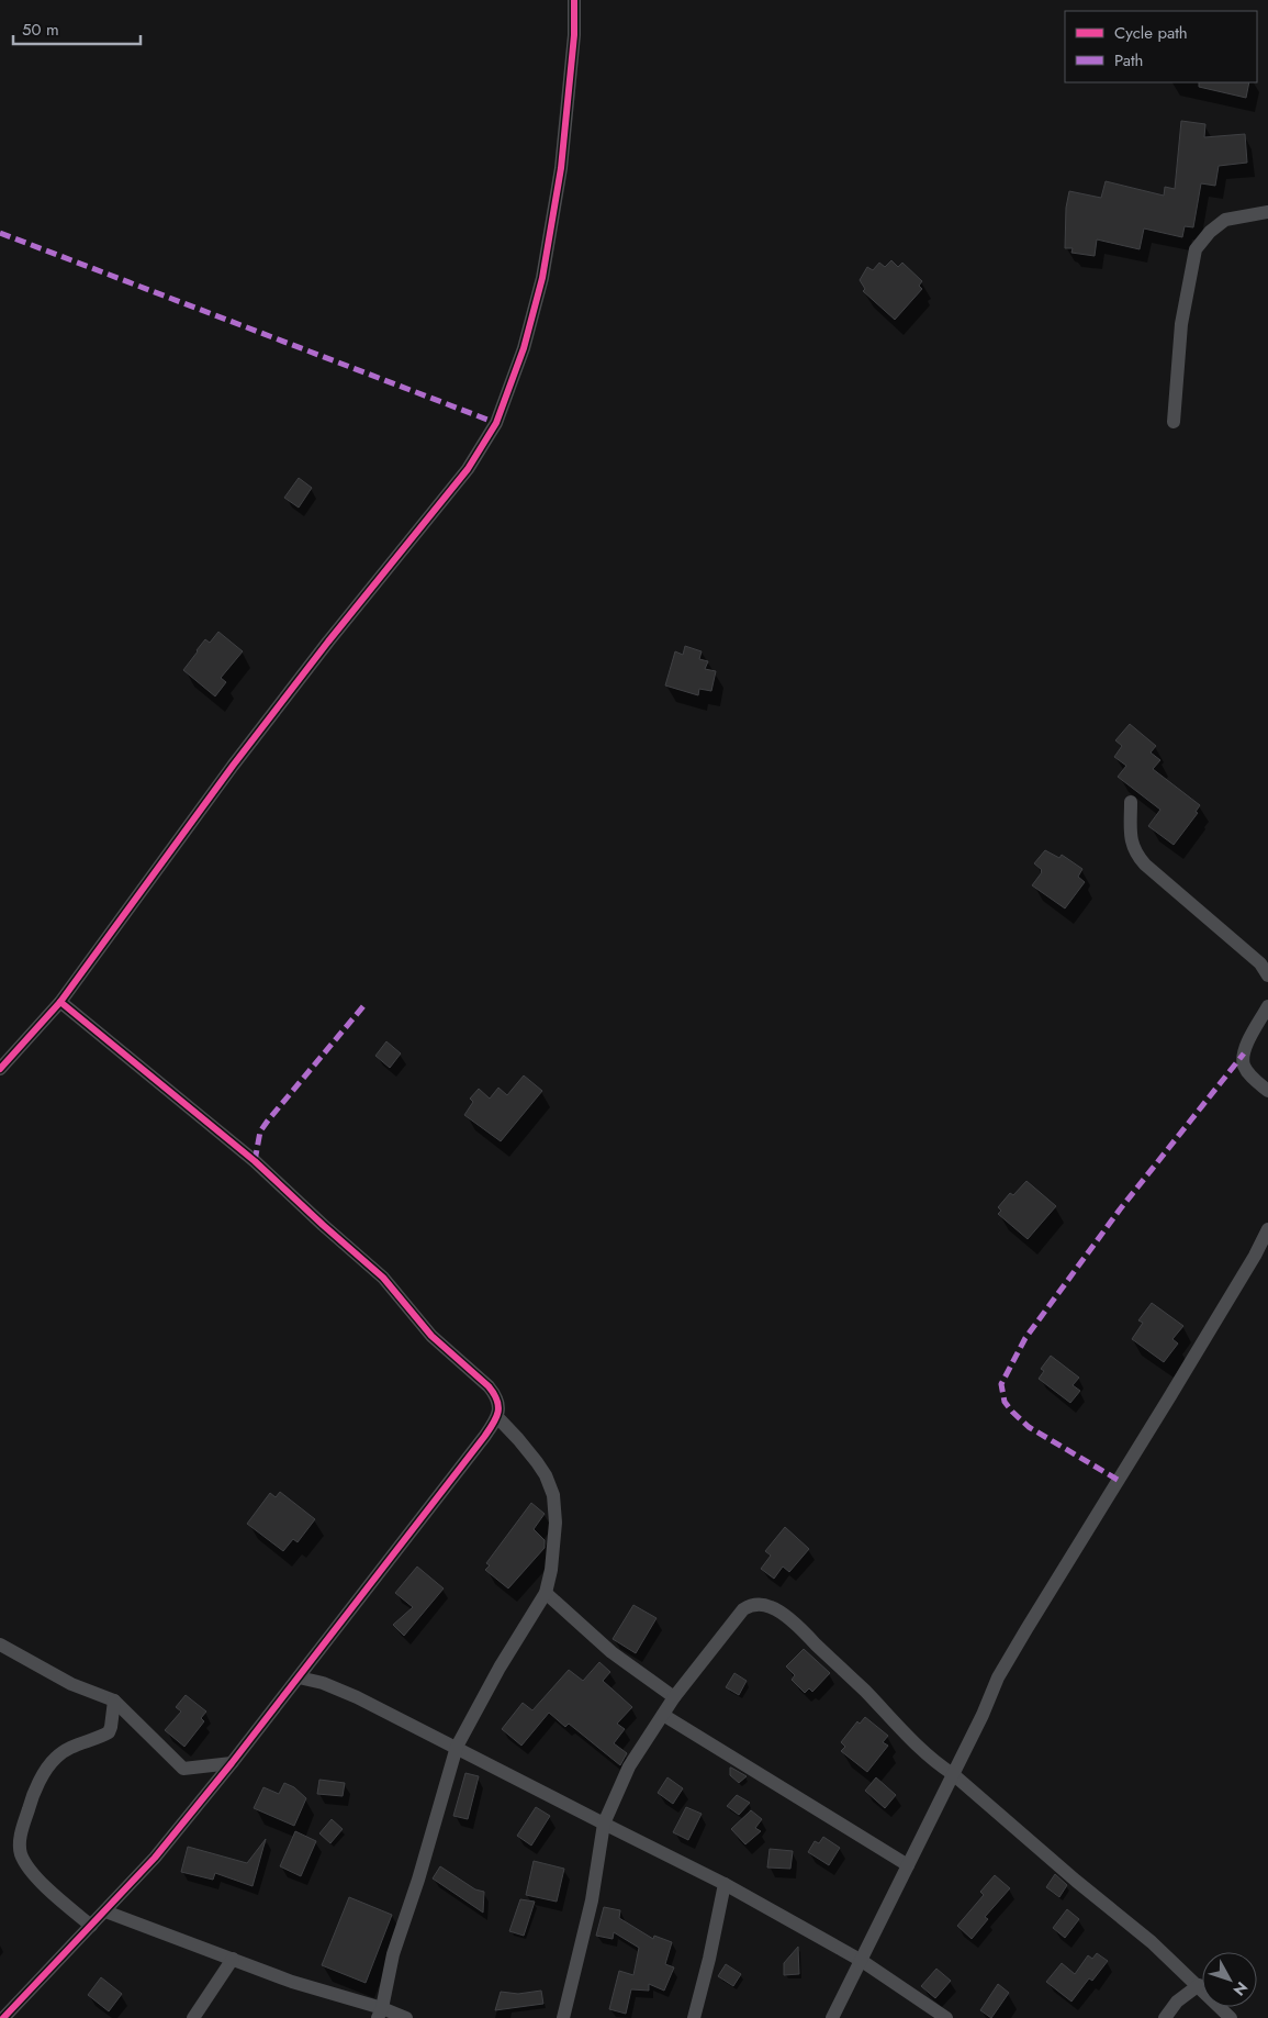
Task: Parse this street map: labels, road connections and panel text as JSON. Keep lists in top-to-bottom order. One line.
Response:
{"legend":["Cycle path","Path"],"scale_bar":"50 m","north":"bottom right"}
